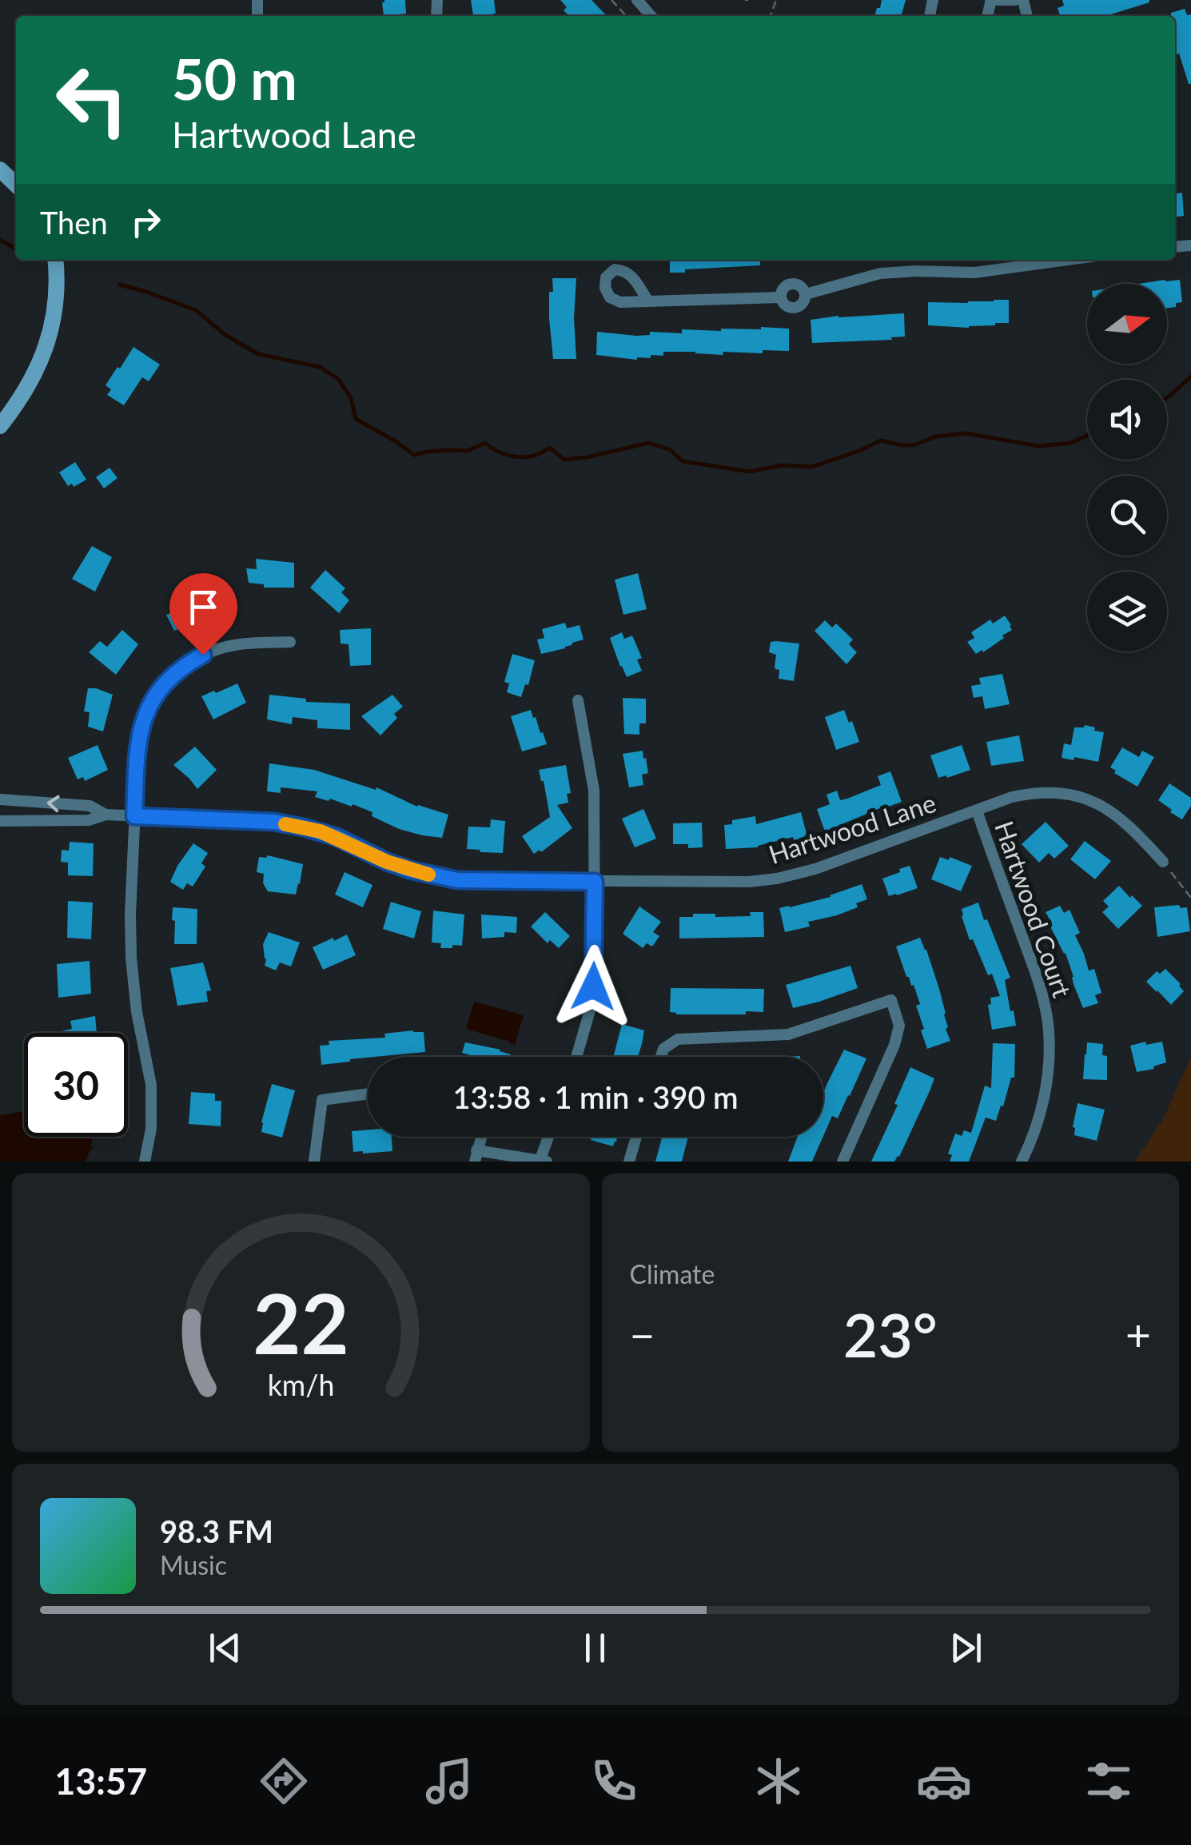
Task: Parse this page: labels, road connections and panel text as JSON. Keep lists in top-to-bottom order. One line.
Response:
{"streets":{"street":["Hartwood Lane","Hartwood Court"]},"crossings":[["Hartwood Lane","Hartwood Court"]],"north":"right","page":{"turn":["50 m","Hartwood Lane"],"then":"Then","limit":"30","trip":"13:58 · 1 min · 390 m","tile":"Climate","heat":["−","23°","+"],"song":["98.3 FM","Music"],"tabs":"13:57","gauge":["22","km/h"]}}
